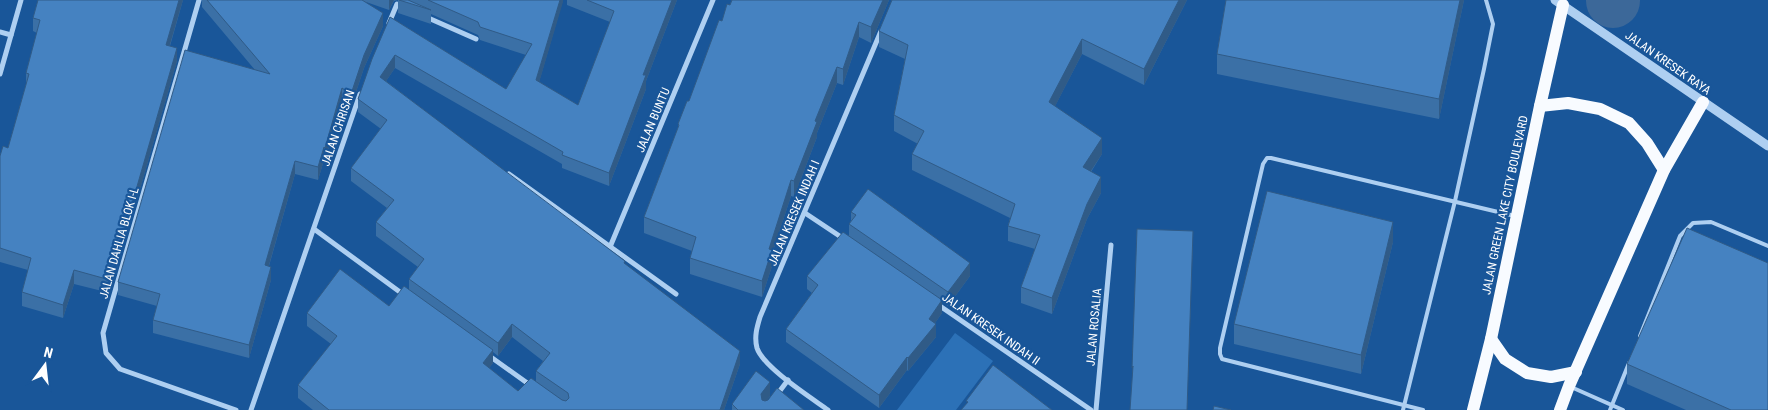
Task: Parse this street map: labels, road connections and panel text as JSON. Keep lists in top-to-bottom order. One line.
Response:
{"streets":{"main road":["JALAN GREEN LAKE CITY BOULEVARD"],"street":["JALAN KRESEK RAYA","JALAN BUNTU","JALAN CHRISAN","JALAN KRESEK INDAH I","JALAN DAHLIA BLOK I-L","JALAN ROSALIA","JALAN KRESEK INDAH II"]},"crossings":[["JALAN KRESEK RAYA","JALAN GREEN LAKE CITY BOULEVARD"]],"north":"top"}
